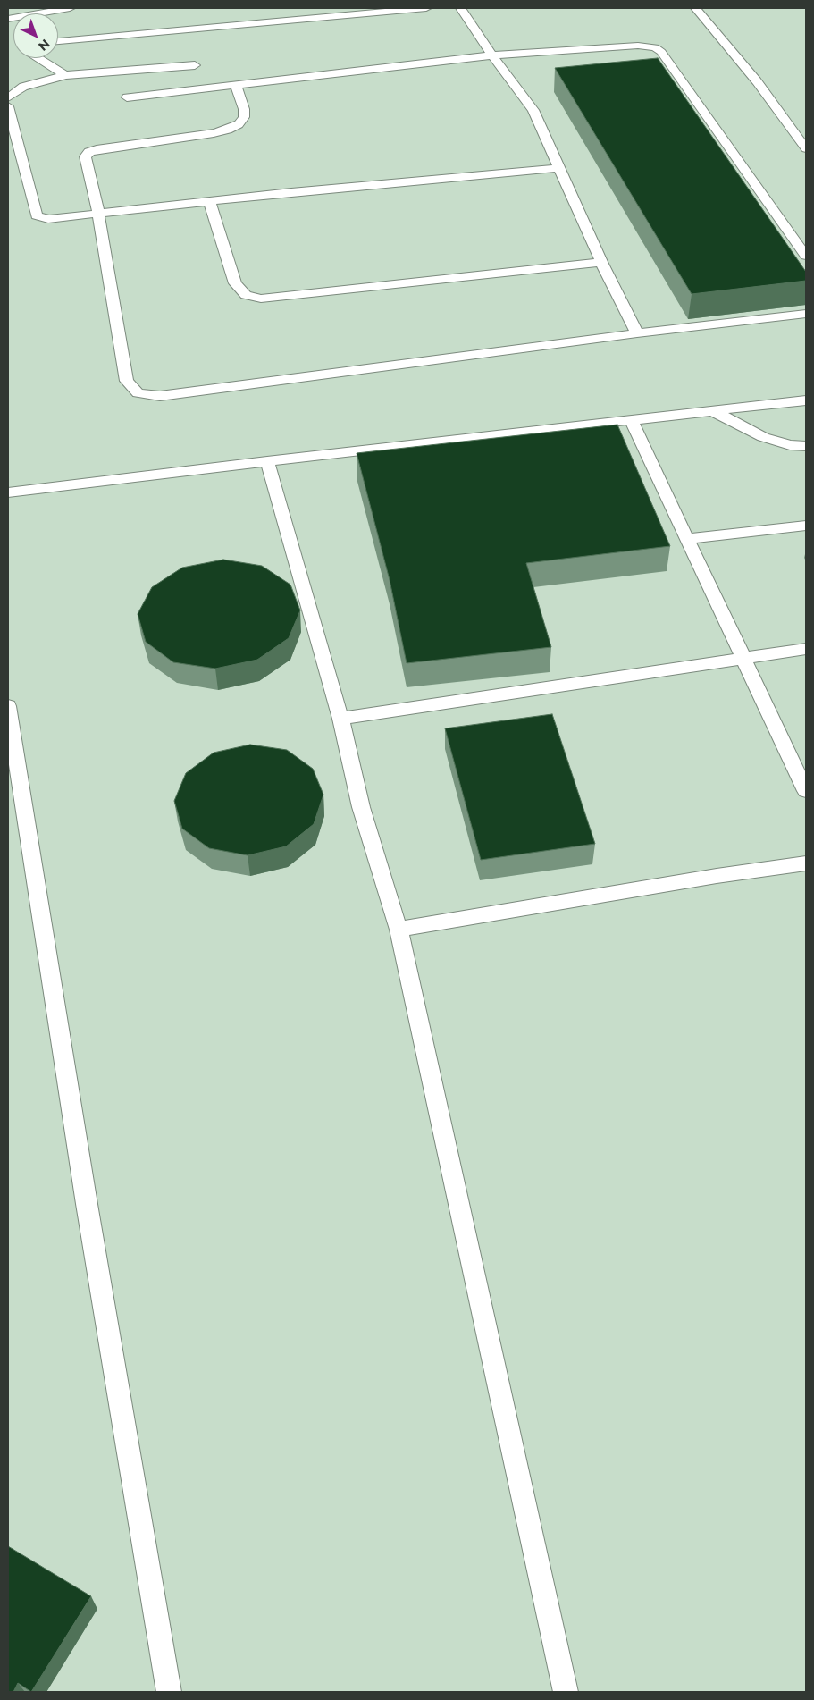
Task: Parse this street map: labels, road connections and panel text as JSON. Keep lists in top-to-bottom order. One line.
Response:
{"north":"bottom right"}
